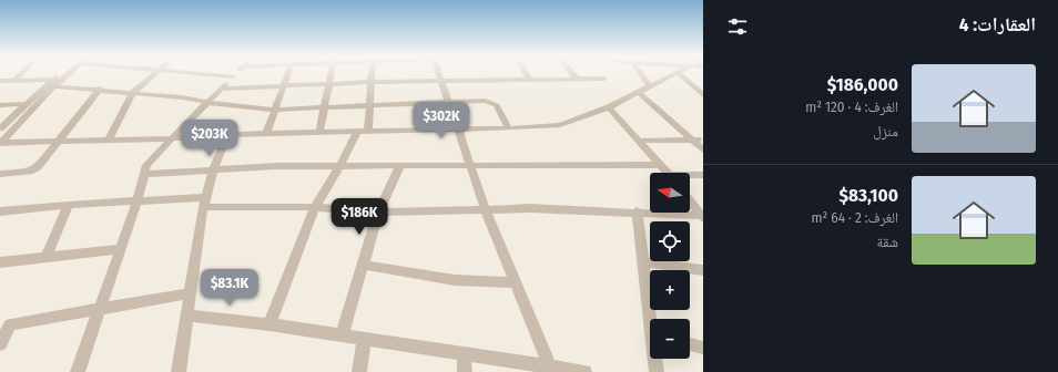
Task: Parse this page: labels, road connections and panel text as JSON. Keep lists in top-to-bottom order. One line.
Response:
{"north":"left","page":{"heading":"العقارات: 4","list":[{"name":"$186,000","note":"الغرف: 4 · 120 m² · منزل"},{"name":"$83,100","note":"الغرف: 2 · 64 m² · شقة"}],"price":["$302K","$203K","$186K","$83.1K"],"map_buttons":["+","−"]}}
